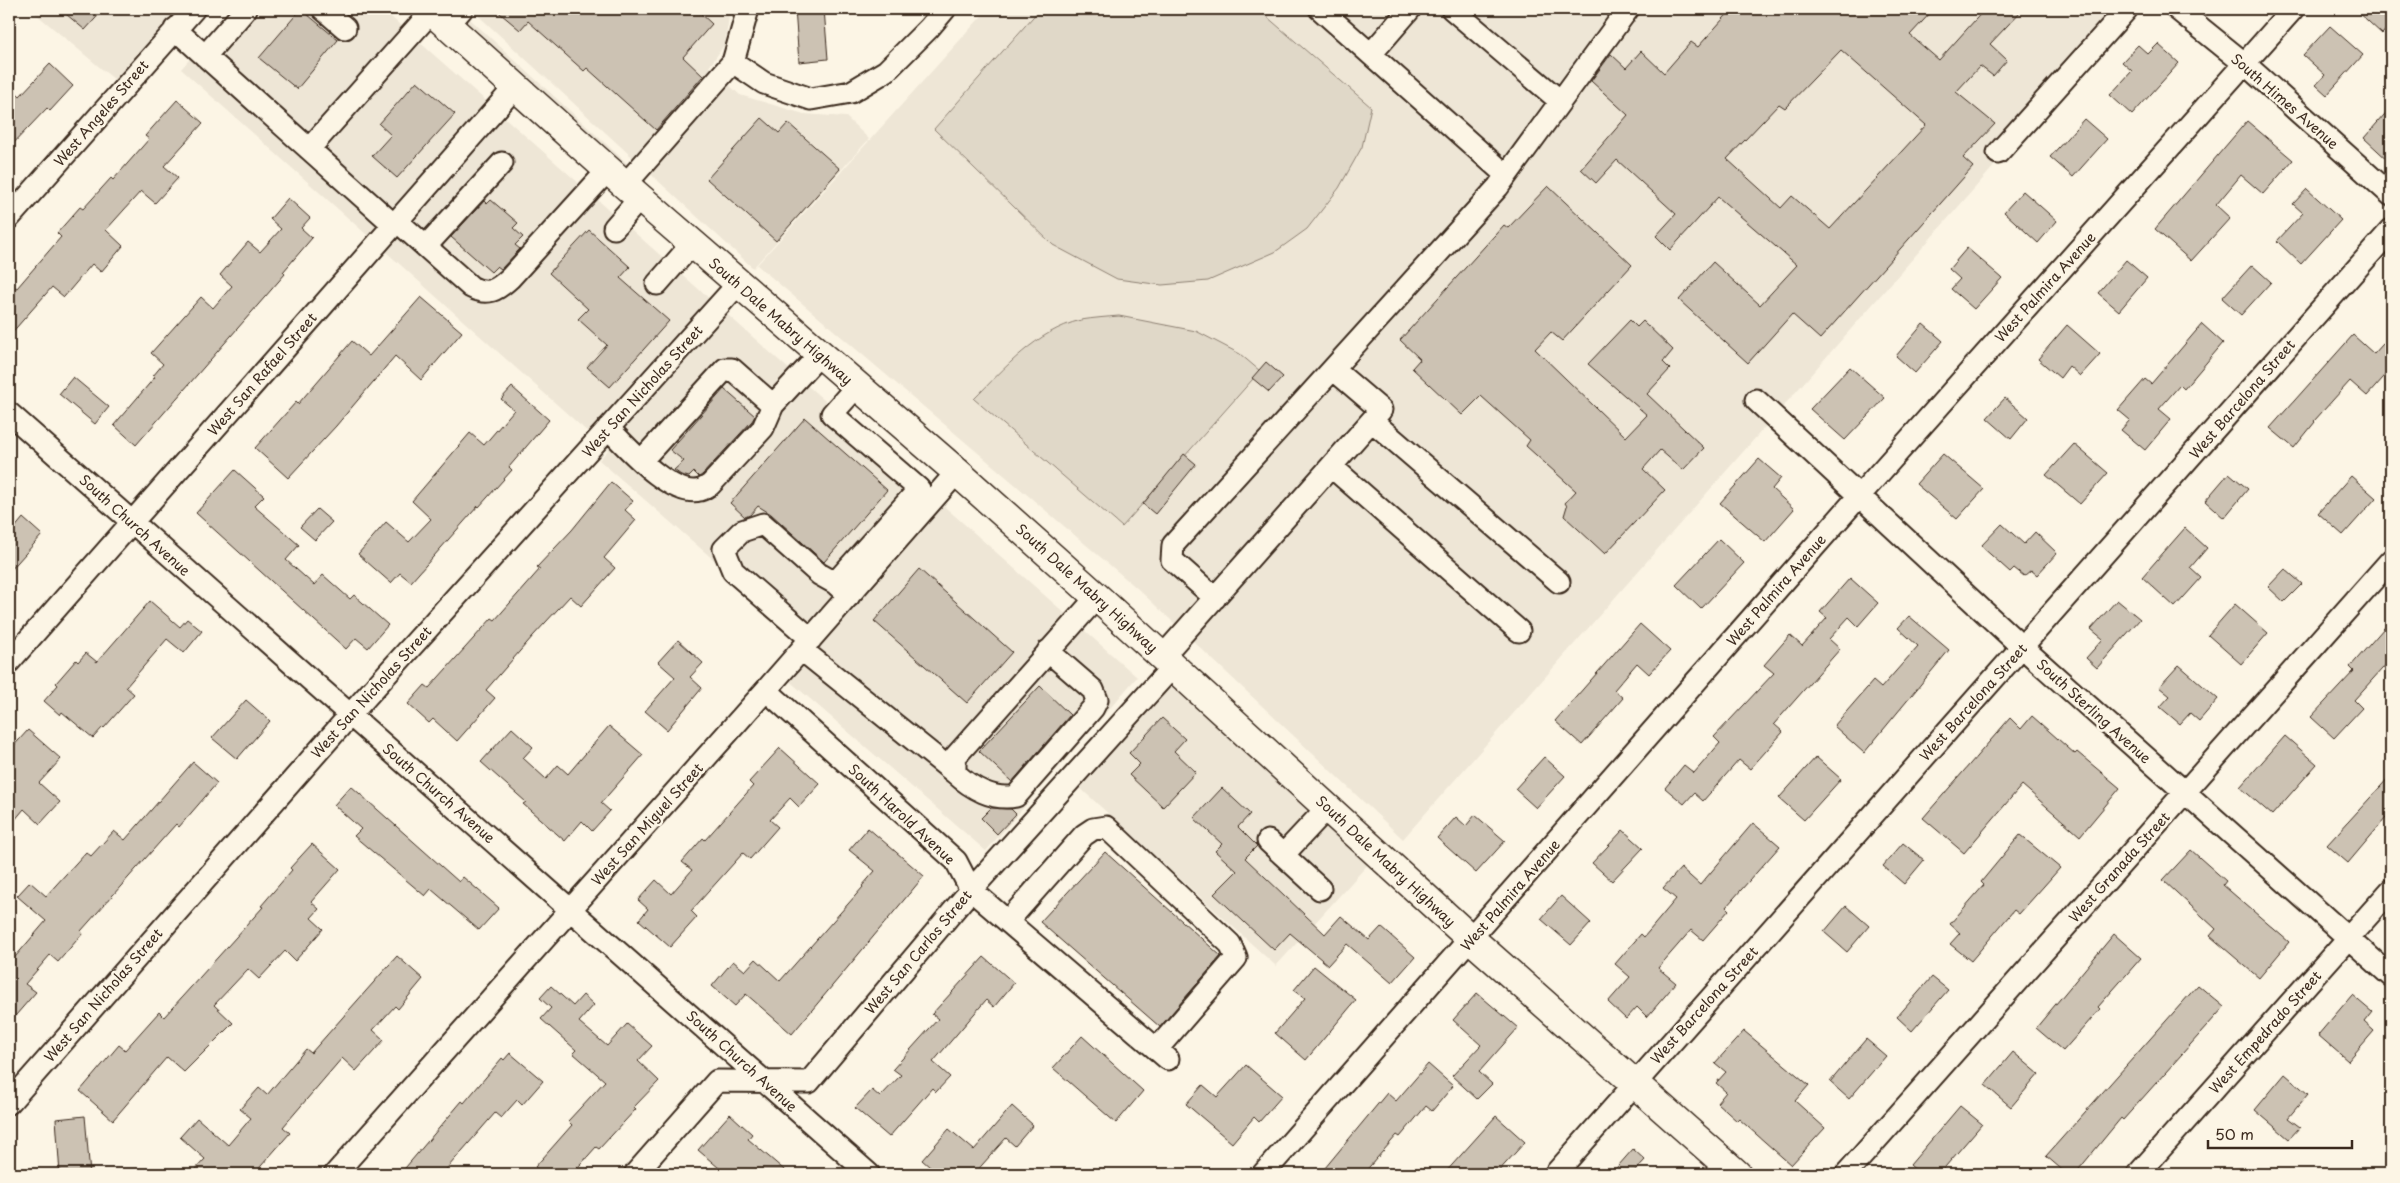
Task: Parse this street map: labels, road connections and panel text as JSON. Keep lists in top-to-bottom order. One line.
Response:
{"streets":{"main road":["South Dale Mabry Highway"],"street":["South Himes Avenue","West Angeles Street","West Palmira Avenue","West San Rafael Street","West San Nicholas Street","West Barcelona Street","South Church Avenue","South Sterling Avenue","South Harold Avenue","West San Miguel Street","West Granada Street","West San Carlos Street","West Empedrado Street"]},"crossings":[["South Himes Avenue","West Palmira Avenue"],["West Palmira Avenue","South Dale Mabry Highway"],["West Palmira Avenue","South Sterling Avenue"],["South Dale Mabry Highway","West San Rafael Street"],["South Dale Mabry Highway","West San Nicholas Street"],["South Dale Mabry Highway","West Barcelona Street"],["South Dale Mabry Highway","West San Miguel Street"],["South Dale Mabry Highway","West San Carlos Street"],["West San Rafael Street","South Church Avenue"],["West San Nicholas Street","South Church Avenue"],["West Barcelona Street","South Sterling Avenue"],["South Church Avenue","West San Miguel Street"],["South Church Avenue","West San Carlos Street"],["South Sterling Avenue","West Granada Street"],["South Sterling Avenue","West Empedrado Street"],["South Harold Avenue","West San Miguel Street"],["South Harold Avenue","West San Carlos Street"]],"scale_bar":"50 m"}
